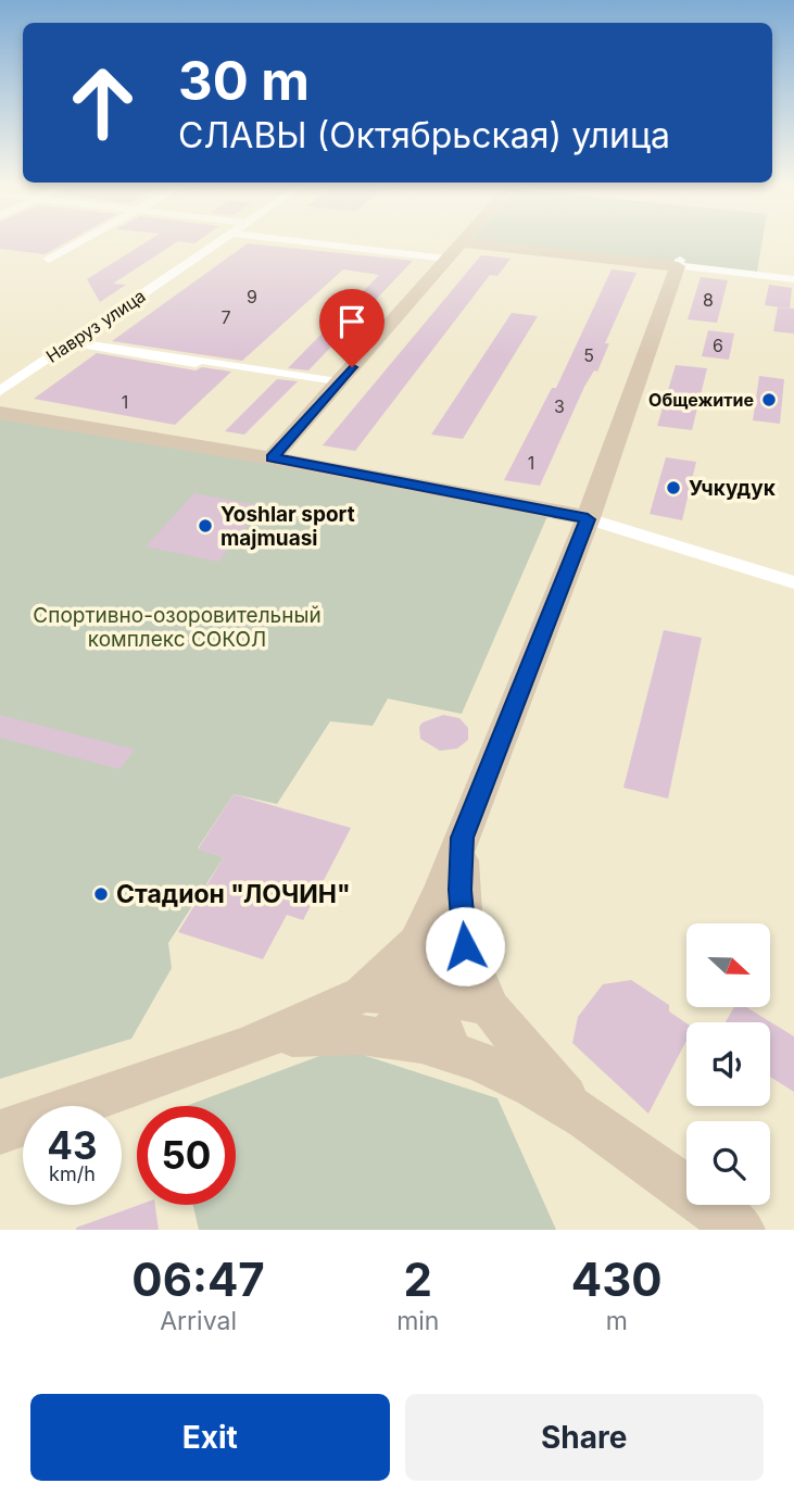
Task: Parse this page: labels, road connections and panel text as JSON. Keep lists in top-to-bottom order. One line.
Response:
{"streets":{"street":["Навруз улица"]},"parks":["Спортивно-озоровительный комплекс СОКОЛ"],"places":["Общежитие","Учкудук","Yoshlar sport majmuasi","Стадион \"ЛОЧИН\""],"house_numbers":["9","8","7","6","5","1","3","1"],"north":"right","page":{"turn":["30 m","СЛАВЫ (Октябрьская) улица"],"speed":"43 km/h","limit":"50","eta":["06:47","Arrival","2","min","430","m"],"buttons":["Exit","Share"]}}
